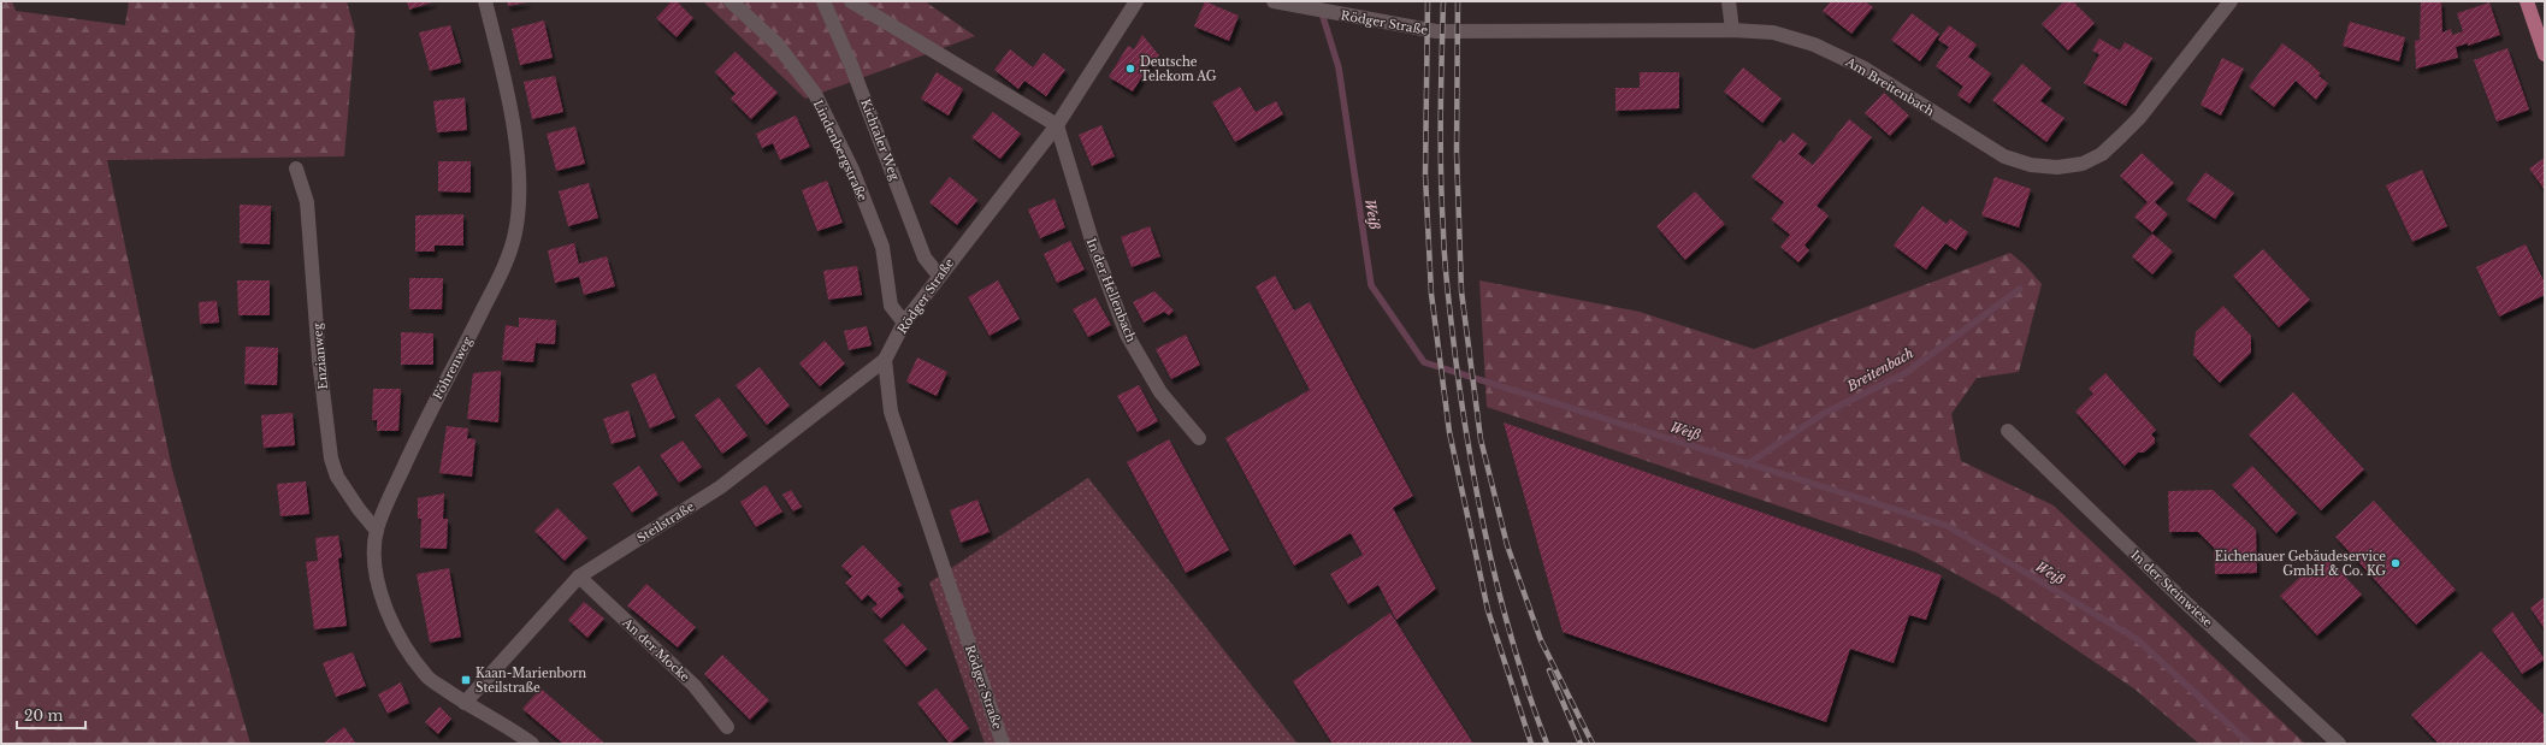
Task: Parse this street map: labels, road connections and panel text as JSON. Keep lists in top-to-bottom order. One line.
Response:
{"streets":{"street":["Rödger Straße","Am Breitenbach","Kichtaler Weg","Lindenbergstraße","In der Hellenbach","Enzianweg","Föhrenweg","Steilstraße","In der Steinwiese","An der Mocke"]},"crossings":[["Rödger Straße","Am Breitenbach"],["Rödger Straße","Kichtaler Weg"],["Rödger Straße","Lindenbergstraße"],["Rödger Straße","In der Hellenbach"],["Rödger Straße","Steilstraße"],["Enzianweg","Föhrenweg"],["Föhrenweg","Steilstraße"],["Steilstraße","An der Mocke"]],"water":["Weiß","Breitenbach"],"places":{"other":["Deutsche Telekom AG","Eichenauer Gebäudeservice GmbH & Co. KG"],"transit":["Kaan-Marienborn Steilstraße"]},"scale_bar":"20 m"}
